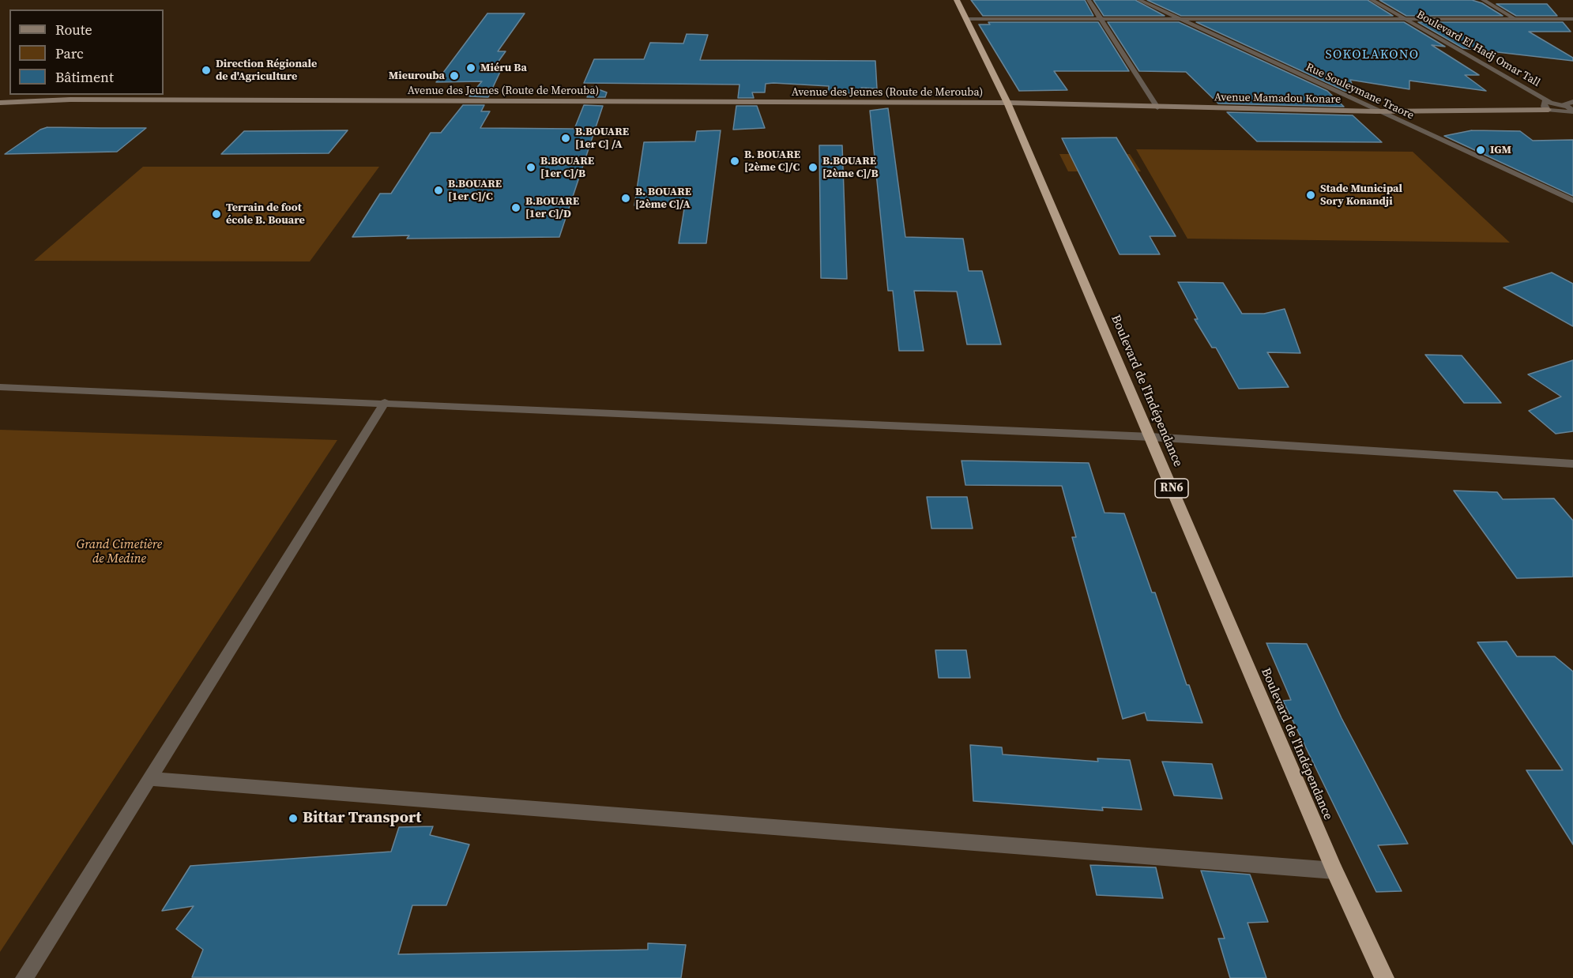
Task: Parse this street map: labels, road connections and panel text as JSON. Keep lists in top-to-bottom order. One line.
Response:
{"streets":{"highway":["Boulevard de l'Indépendance","RN6"],"main road":["Avenue des Jeunes (Route de Merouba)","Avenue Mamadou Konare"],"street":["Boulevard El Hadj Omar Tall","Rue Souleymane Traore"]},"crossings":[["Avenue des Jeunes (Route de Merouba)","Avenue Mamadou Konare"],["Avenue des Jeunes (Route de Merouba)","Boulevard de l'Indépendance"],["Rue Souleymane Traore","Avenue Mamadou Konare"],["Avenue Mamadou Konare","Boulevard de l'Indépendance"]],"districts":["SOKOLAKONO"],"parks":["Grand Cimetière de Medine"],"places":["Miéru Ba","Direction Régionale de d'Agriculture","Mieurouba","B.BOUARE [1er C] /A","IGM","B. BOUARE [2ème C]/C","B.BOUARE [1er C]/B","B.BOUARE [2ème C]/B","B.BOUARE [1er C]/C","Stade Municipal Sory Konandji","B. BOUARE [2ème C]/A","B.BOUARE [1er C]/D","Terrain de foot école B. Bouare","Bittar Transport"],"legend":["Route","Parc","Bâtiment"]}
